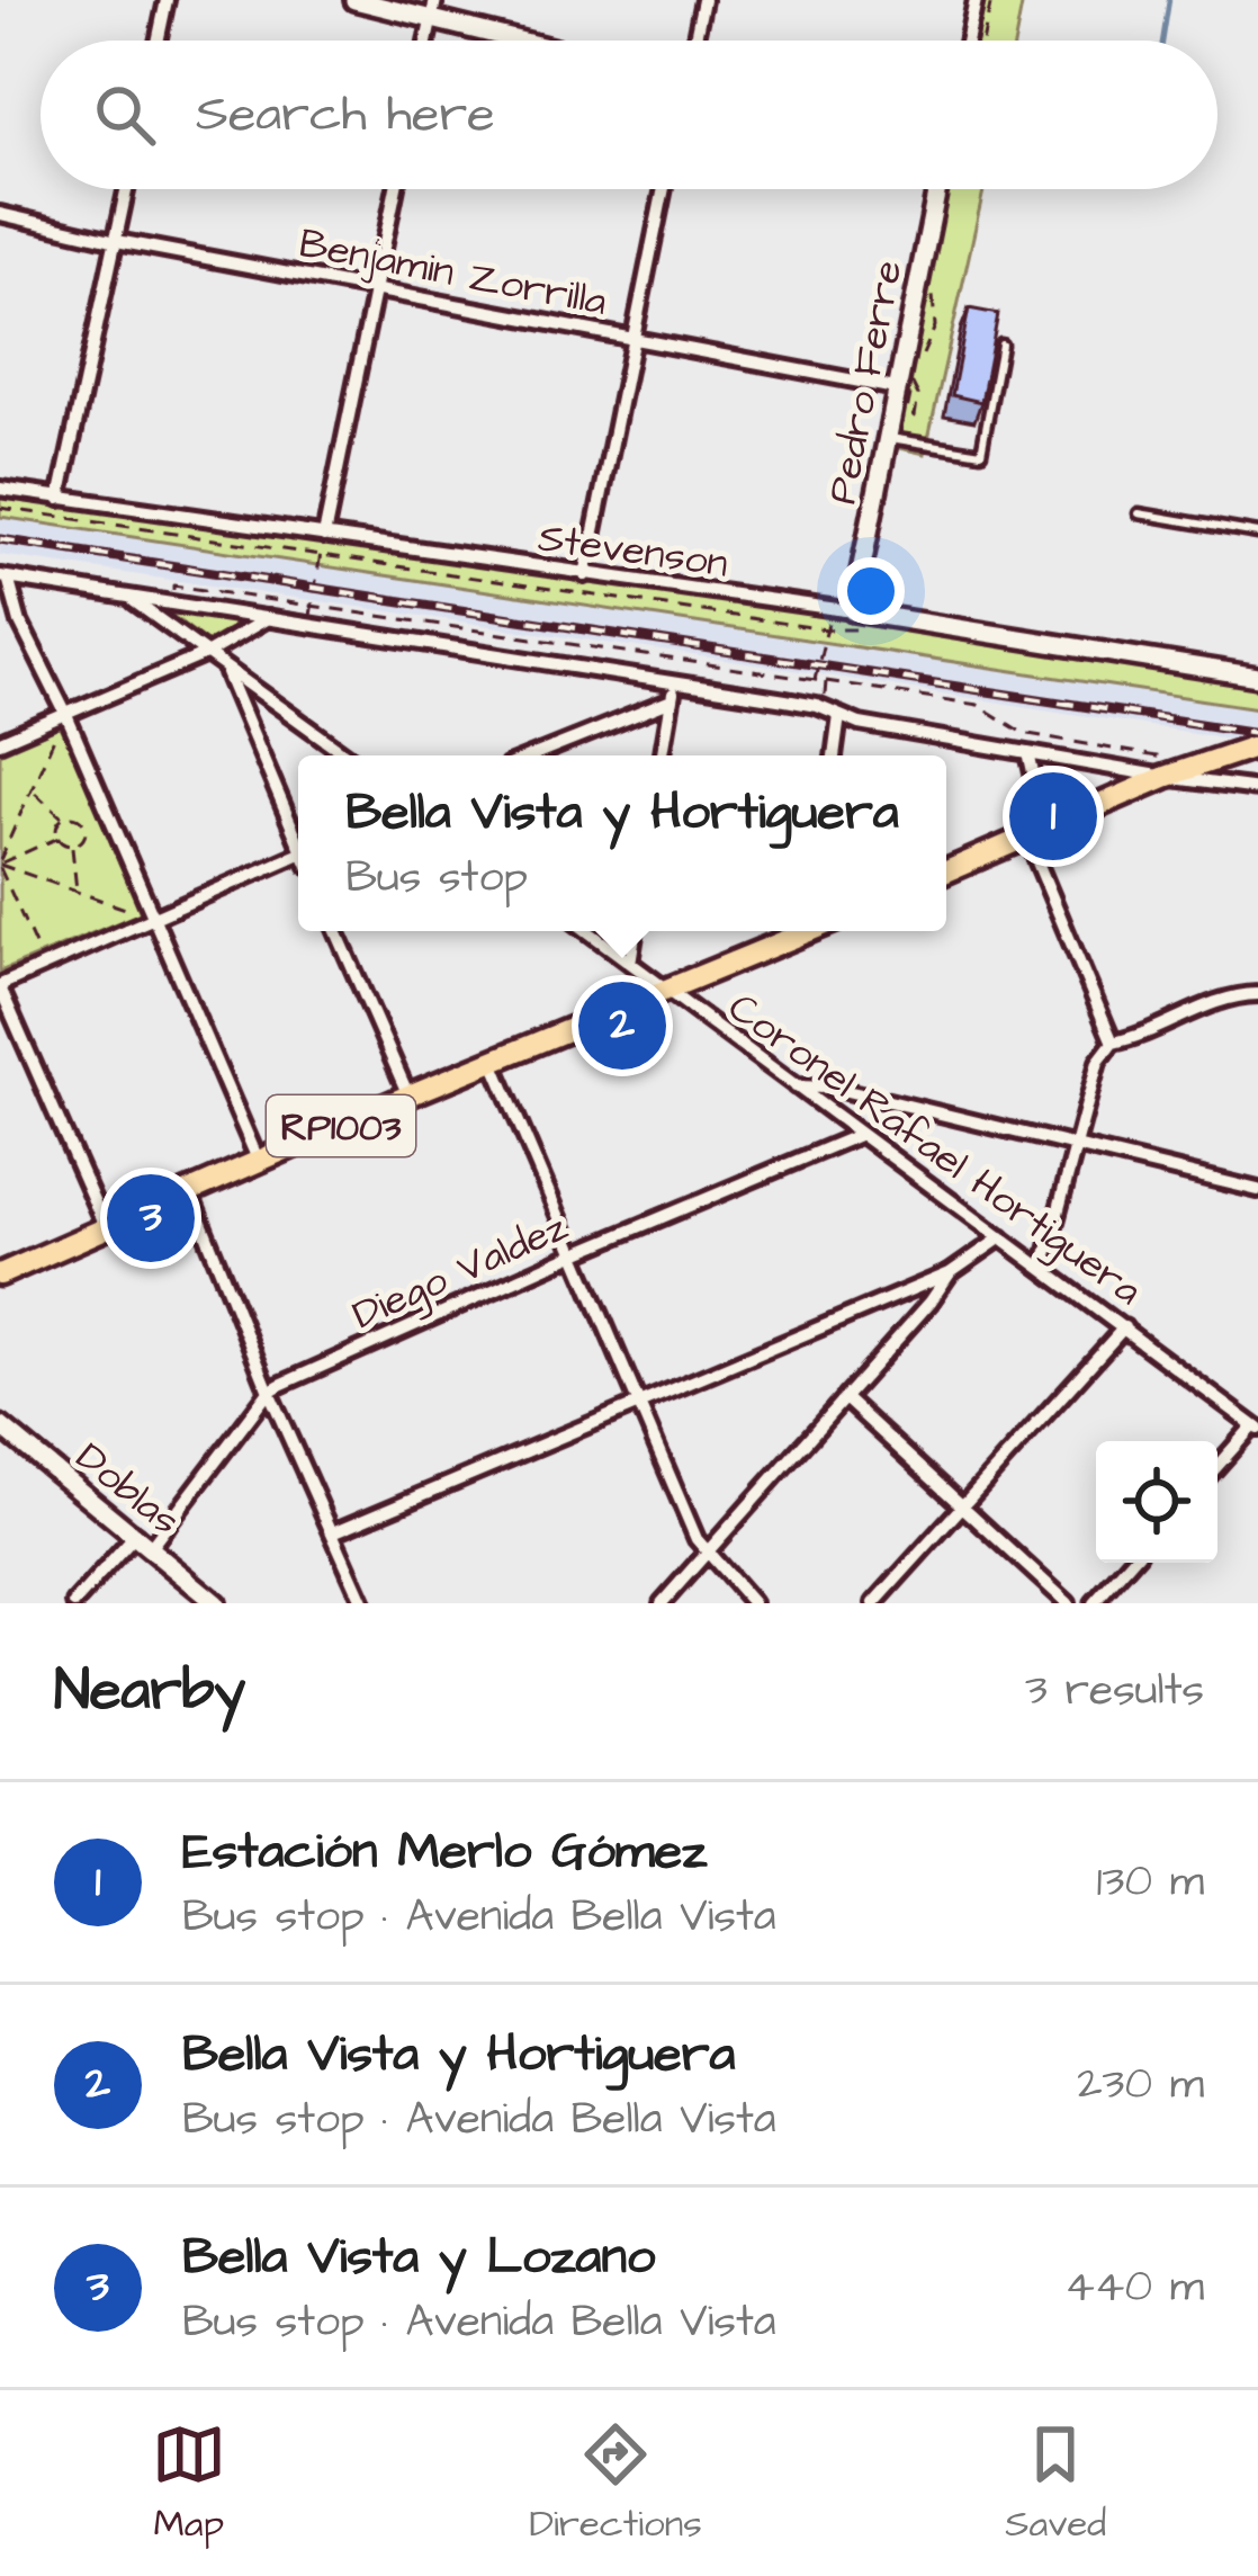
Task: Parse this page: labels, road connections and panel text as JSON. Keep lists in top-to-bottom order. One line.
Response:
{"streets":{"main road":["RP1003"],"street":["Benjamin Zorrilla","Pedro Ferre","Stevenson","Coronel Rafael Hortiguera","Diego Valdez","Doblas"]},"crossings":[["Benjamin Zorrilla","Pedro Ferre"],["Pedro Ferre","Stevenson"],["RP1003","Coronel Rafael Hortiguera"],["Coronel Rafael Hortiguera","Diego Valdez"],["Diego Valdez","Doblas"]],"page":{"search":"Search here","popup":["Bella Vista y Hortiguera","Bus stop"],"pins":["1","2","3"],"heading":["Nearby","3 results"],"list":[{"mark":"1","name":"Estación Merlo Gómez","note":"Bus stop · Avenida Bella Vista","value":"130 m"},{"mark":"2","name":"Bella Vista y Hortiguera","note":"Bus stop · Avenida Bella Vista","value":"230 m"},{"mark":"3","name":"Bella Vista y Lozano","note":"Bus stop · Avenida Bella Vista","value":"440 m"}],"nav":["Map","Directions","Saved"]}}
